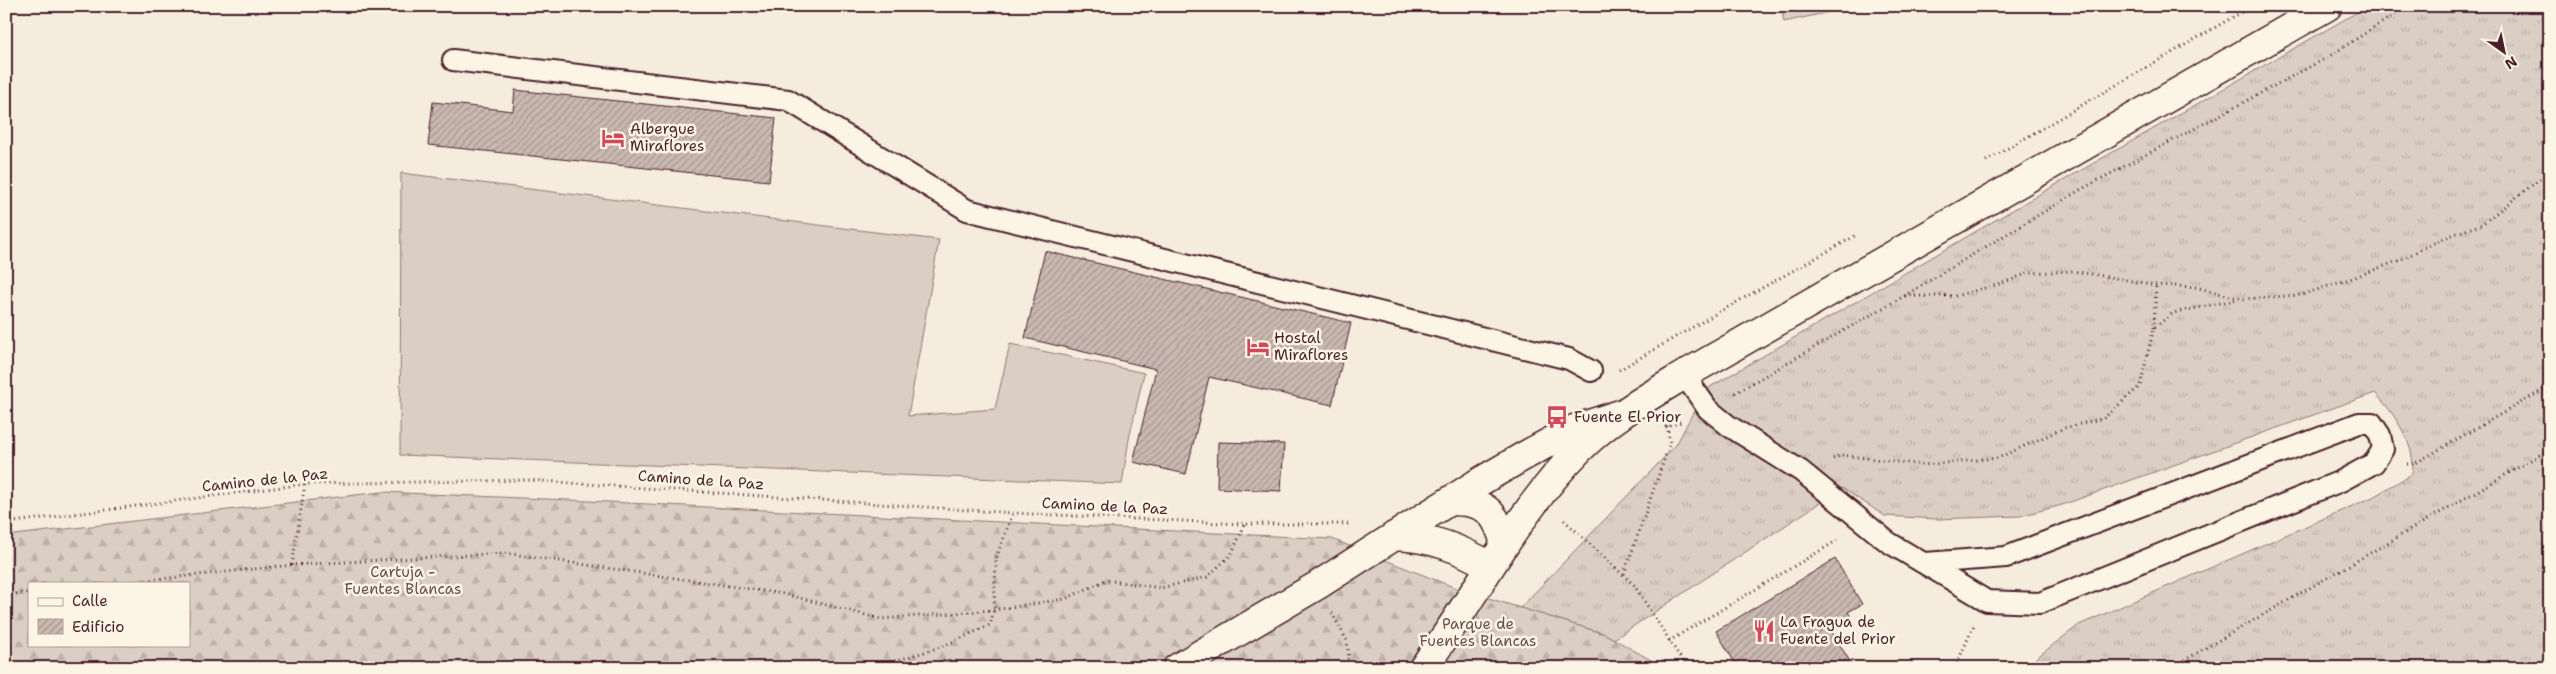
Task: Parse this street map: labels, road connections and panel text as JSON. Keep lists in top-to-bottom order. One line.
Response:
{"streets":{"path":["Camino de la Paz"]},"parks":["Cartuja - Fuentes Blancas","Parque de Fuentes Blancas"],"places":{"hotel":["Albergue Miraflores","Hostal Miraflores"],"bus stop":["Fuente El Prior"],"restaurant":["La Fragua de Fuente del Prior"]},"legend":["Calle","Edificio"],"north":"bottom right"}
